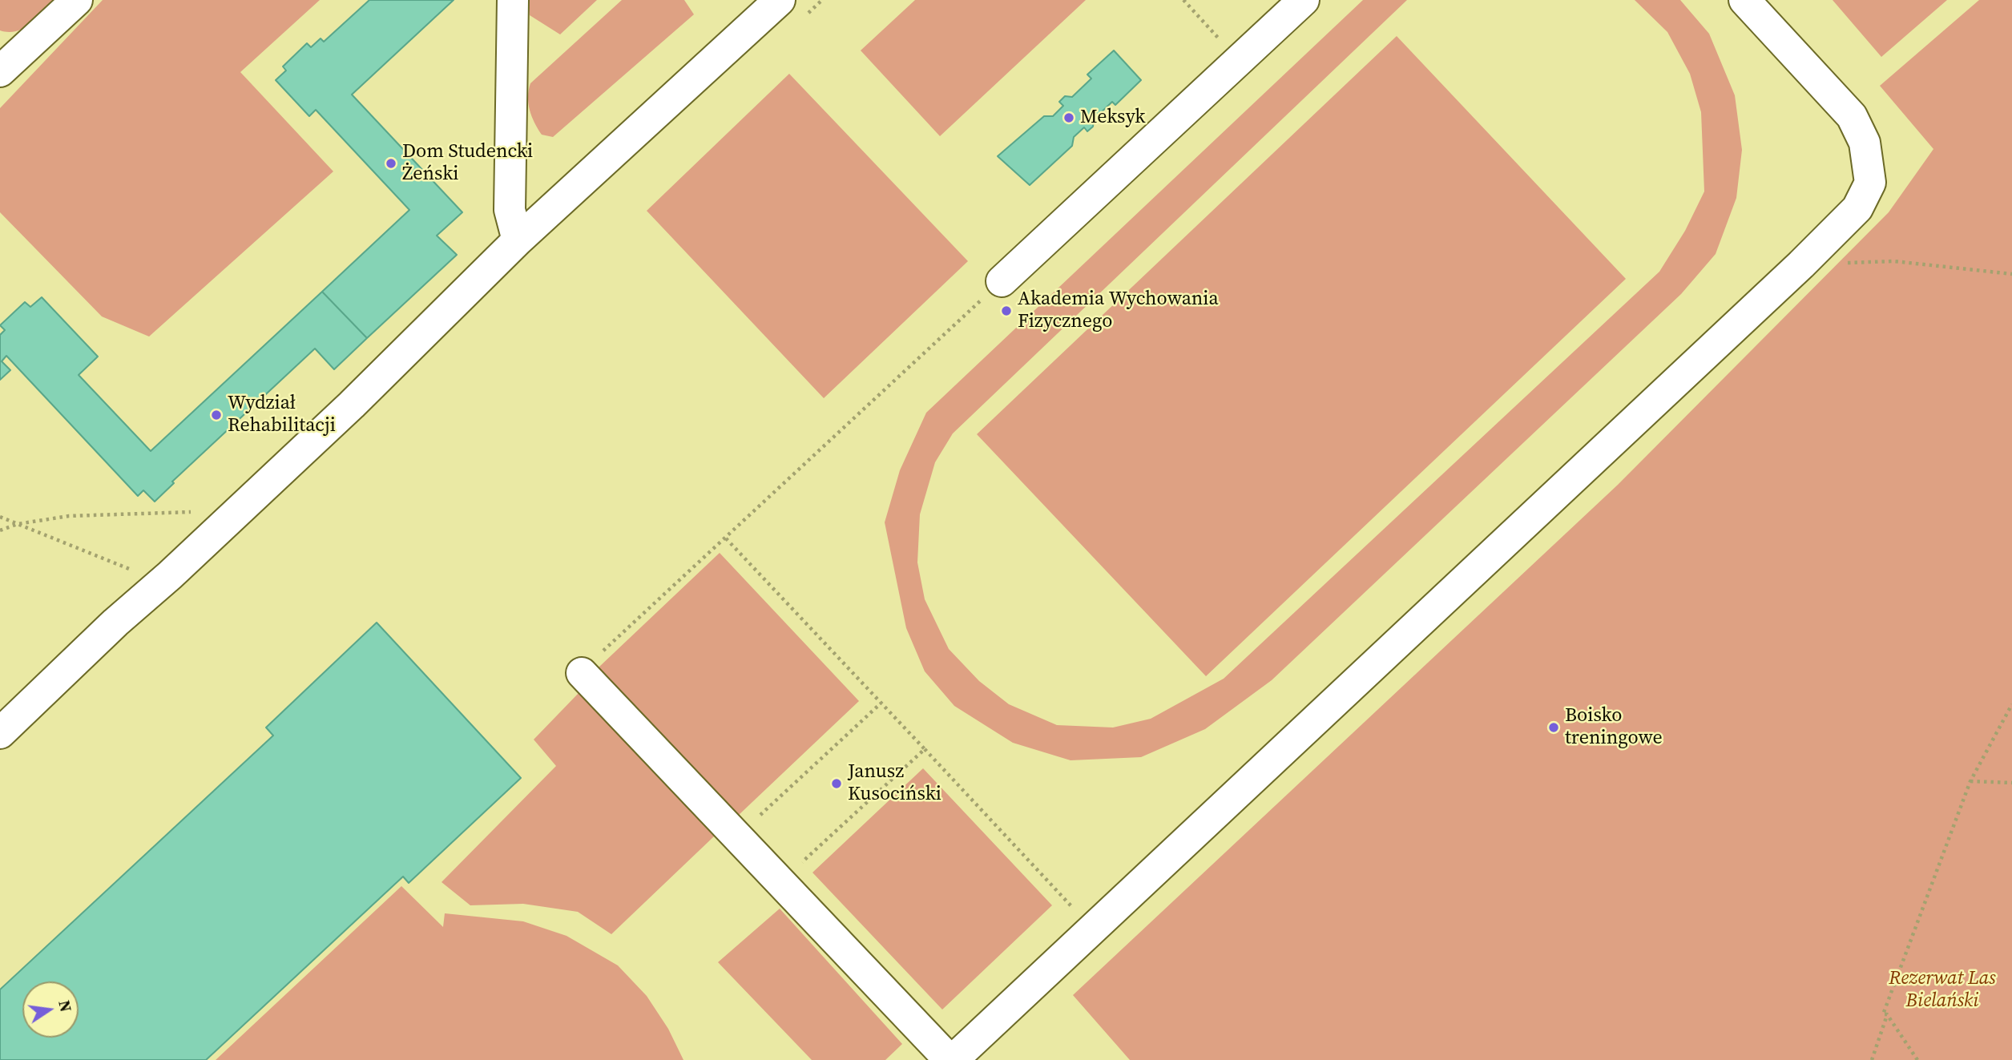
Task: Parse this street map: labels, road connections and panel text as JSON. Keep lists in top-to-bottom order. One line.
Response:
{"parks":["Rezerwat Las Bielański"],"places":["Meksyk","Dom Studencki Żeński","Akademia Wychowania Fizycznego","Wydział Rehabilitacji","Boisko treningowe","Janusz Kusociński"],"north":"right"}
